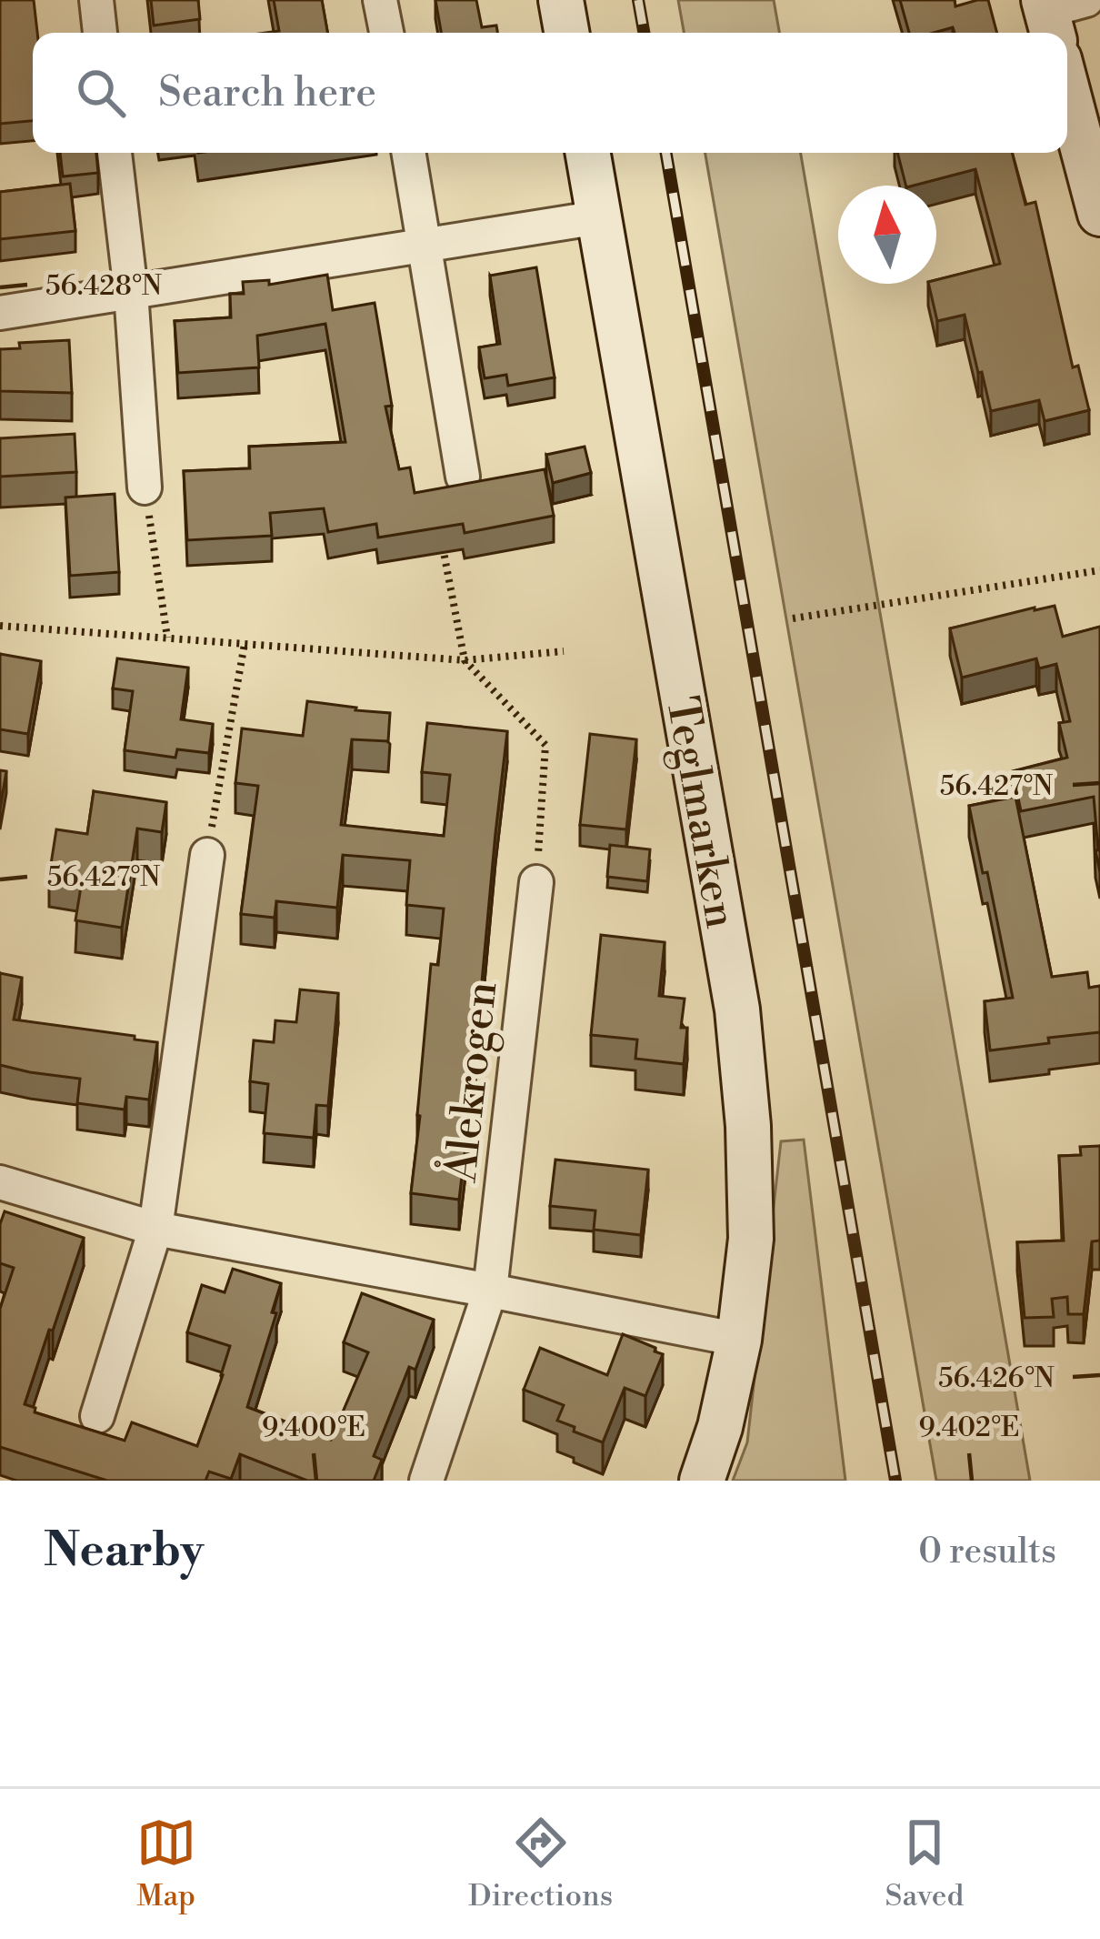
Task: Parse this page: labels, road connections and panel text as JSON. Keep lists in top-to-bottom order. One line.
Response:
{"streets":{"street":["Teglmarken","Ålekrogen"]},"north":"top","page":{"search":"Search here","heading":["Nearby","0 results"],"nav":["Map","Directions","Saved"]},"coordinates":["56.428°N","56.427°N","56.426°N","9.400°E","9.402°E"]}
